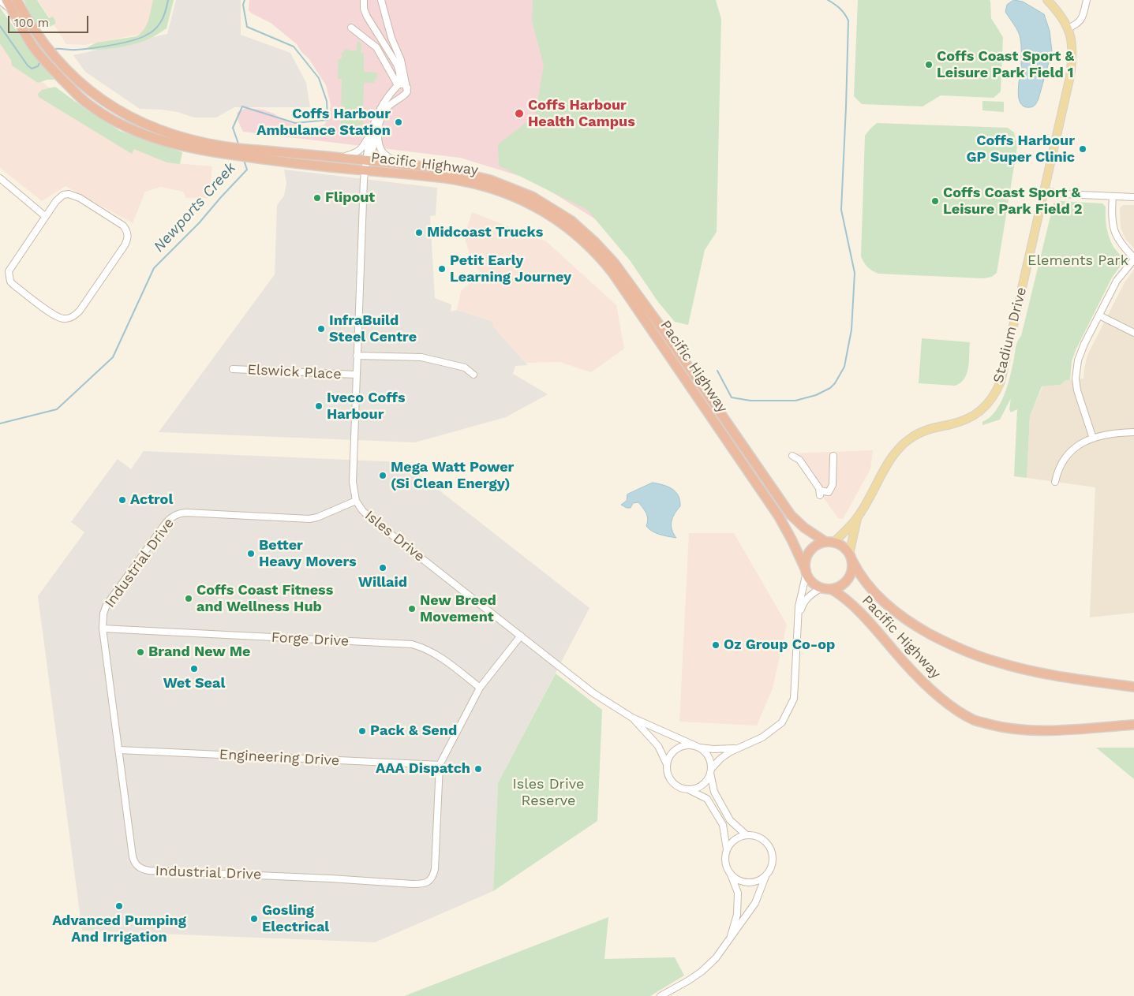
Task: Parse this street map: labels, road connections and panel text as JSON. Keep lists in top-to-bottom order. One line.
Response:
{"streets":{"highway":["Pacific Highway"],"main road":["Stadium Drive"],"street":["Elswick Place","Isles Drive","Industrial Drive","Forge Drive","Engineering Drive"]},"crossings":[["Pacific Highway","Stadium Drive"],["Pacific Highway","Isles Drive"],["Elswick Place","Isles Drive"],["Isles Drive","Industrial Drive"],["Industrial Drive","Forge Drive"],["Industrial Drive","Engineering Drive"]],"water":["Newports Creek"],"parks":["Elements Park","Isles Drive Reserve"],"places":["Coffs Coast Sport & Leisure Park Field 1","Coffs Harbour Health Campus","Coffs Harbour Ambulance Station","Coffs Harbour GP Super Clinic","Flipout","Coffs Coast Sport & Leisure Park Field 2","Midcoast Trucks","Petit Early Learning Journey","InfraBuild Steel Centre","Iveco Coffs Harbour","Mega Watt Power (Si Clean Energy)","Actrol","Better Heavy Movers","Willaid","Coffs Coast Fitness and Wellness Hub","New Breed Movement","Oz Group Co-op","Brand New Me","Wet Seal","Pack & Send","AAA Dispatch","Advanced Pumping And Irrigation","Gosling Electrical"],"scale_bar":"100 m"}
